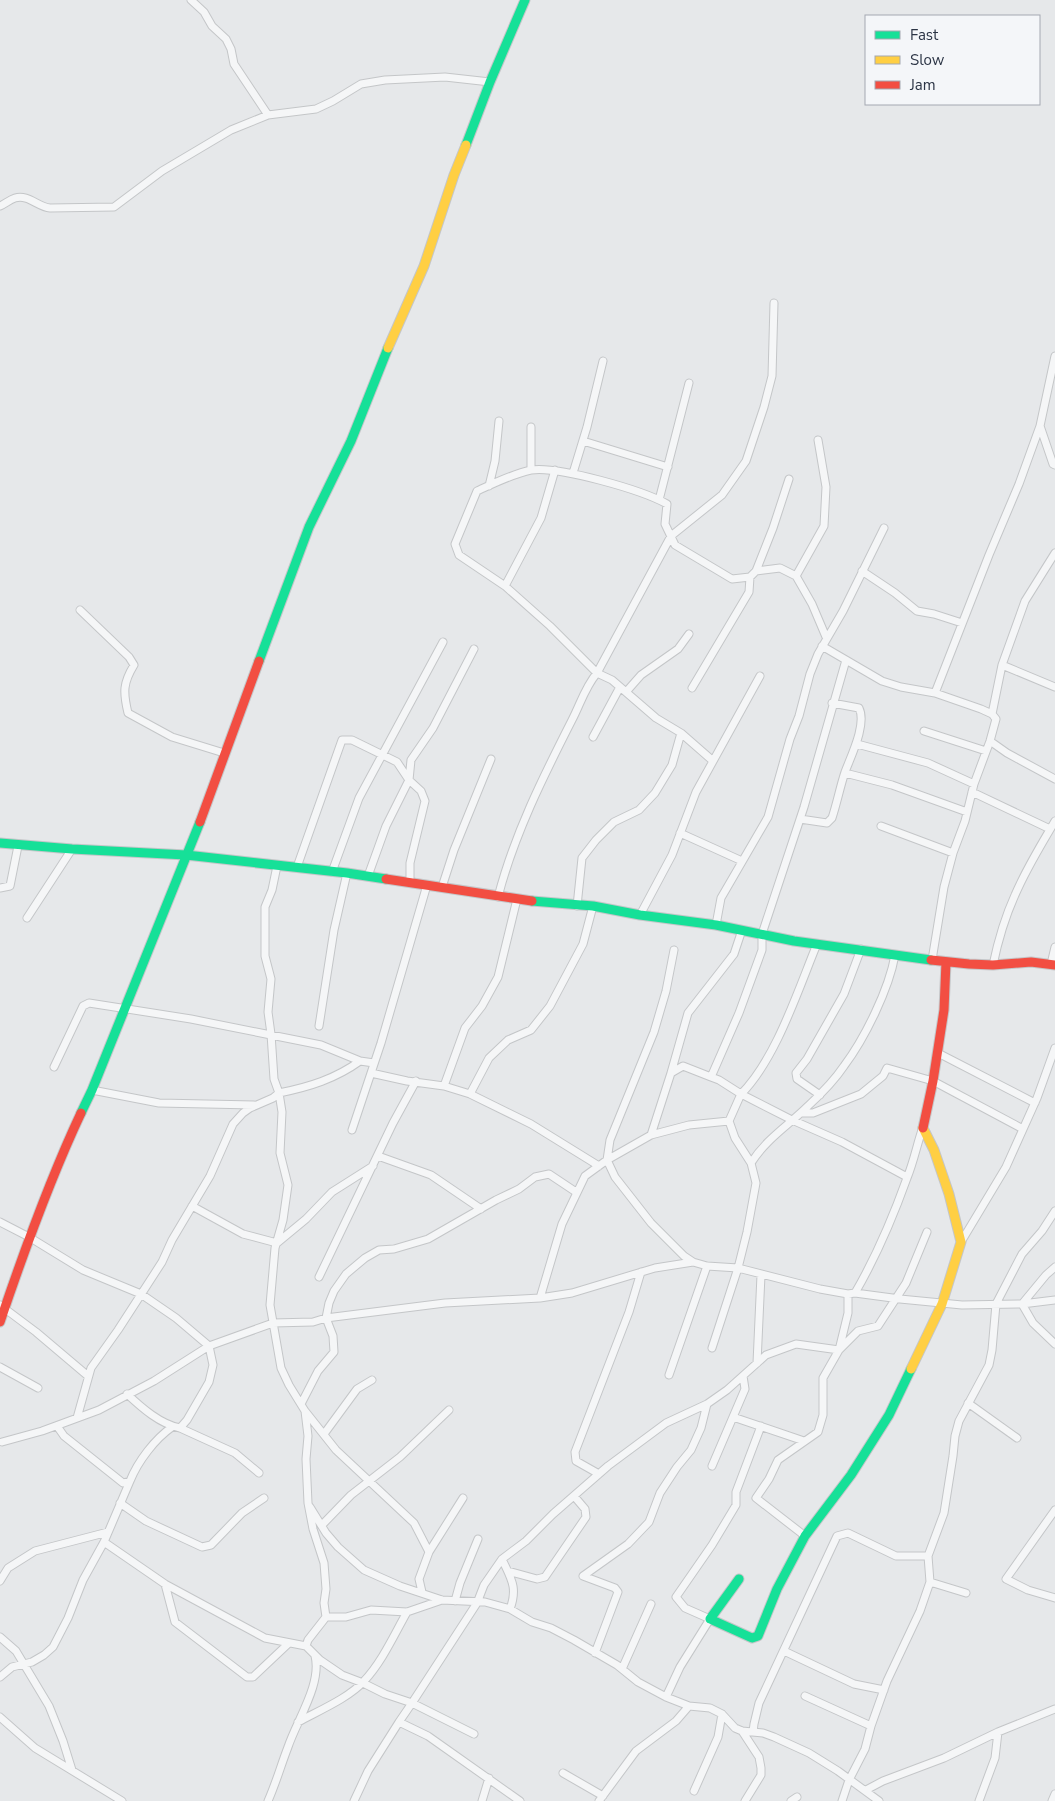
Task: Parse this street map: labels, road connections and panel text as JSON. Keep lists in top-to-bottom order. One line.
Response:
{"legend":["Fast","Slow","Jam"]}
